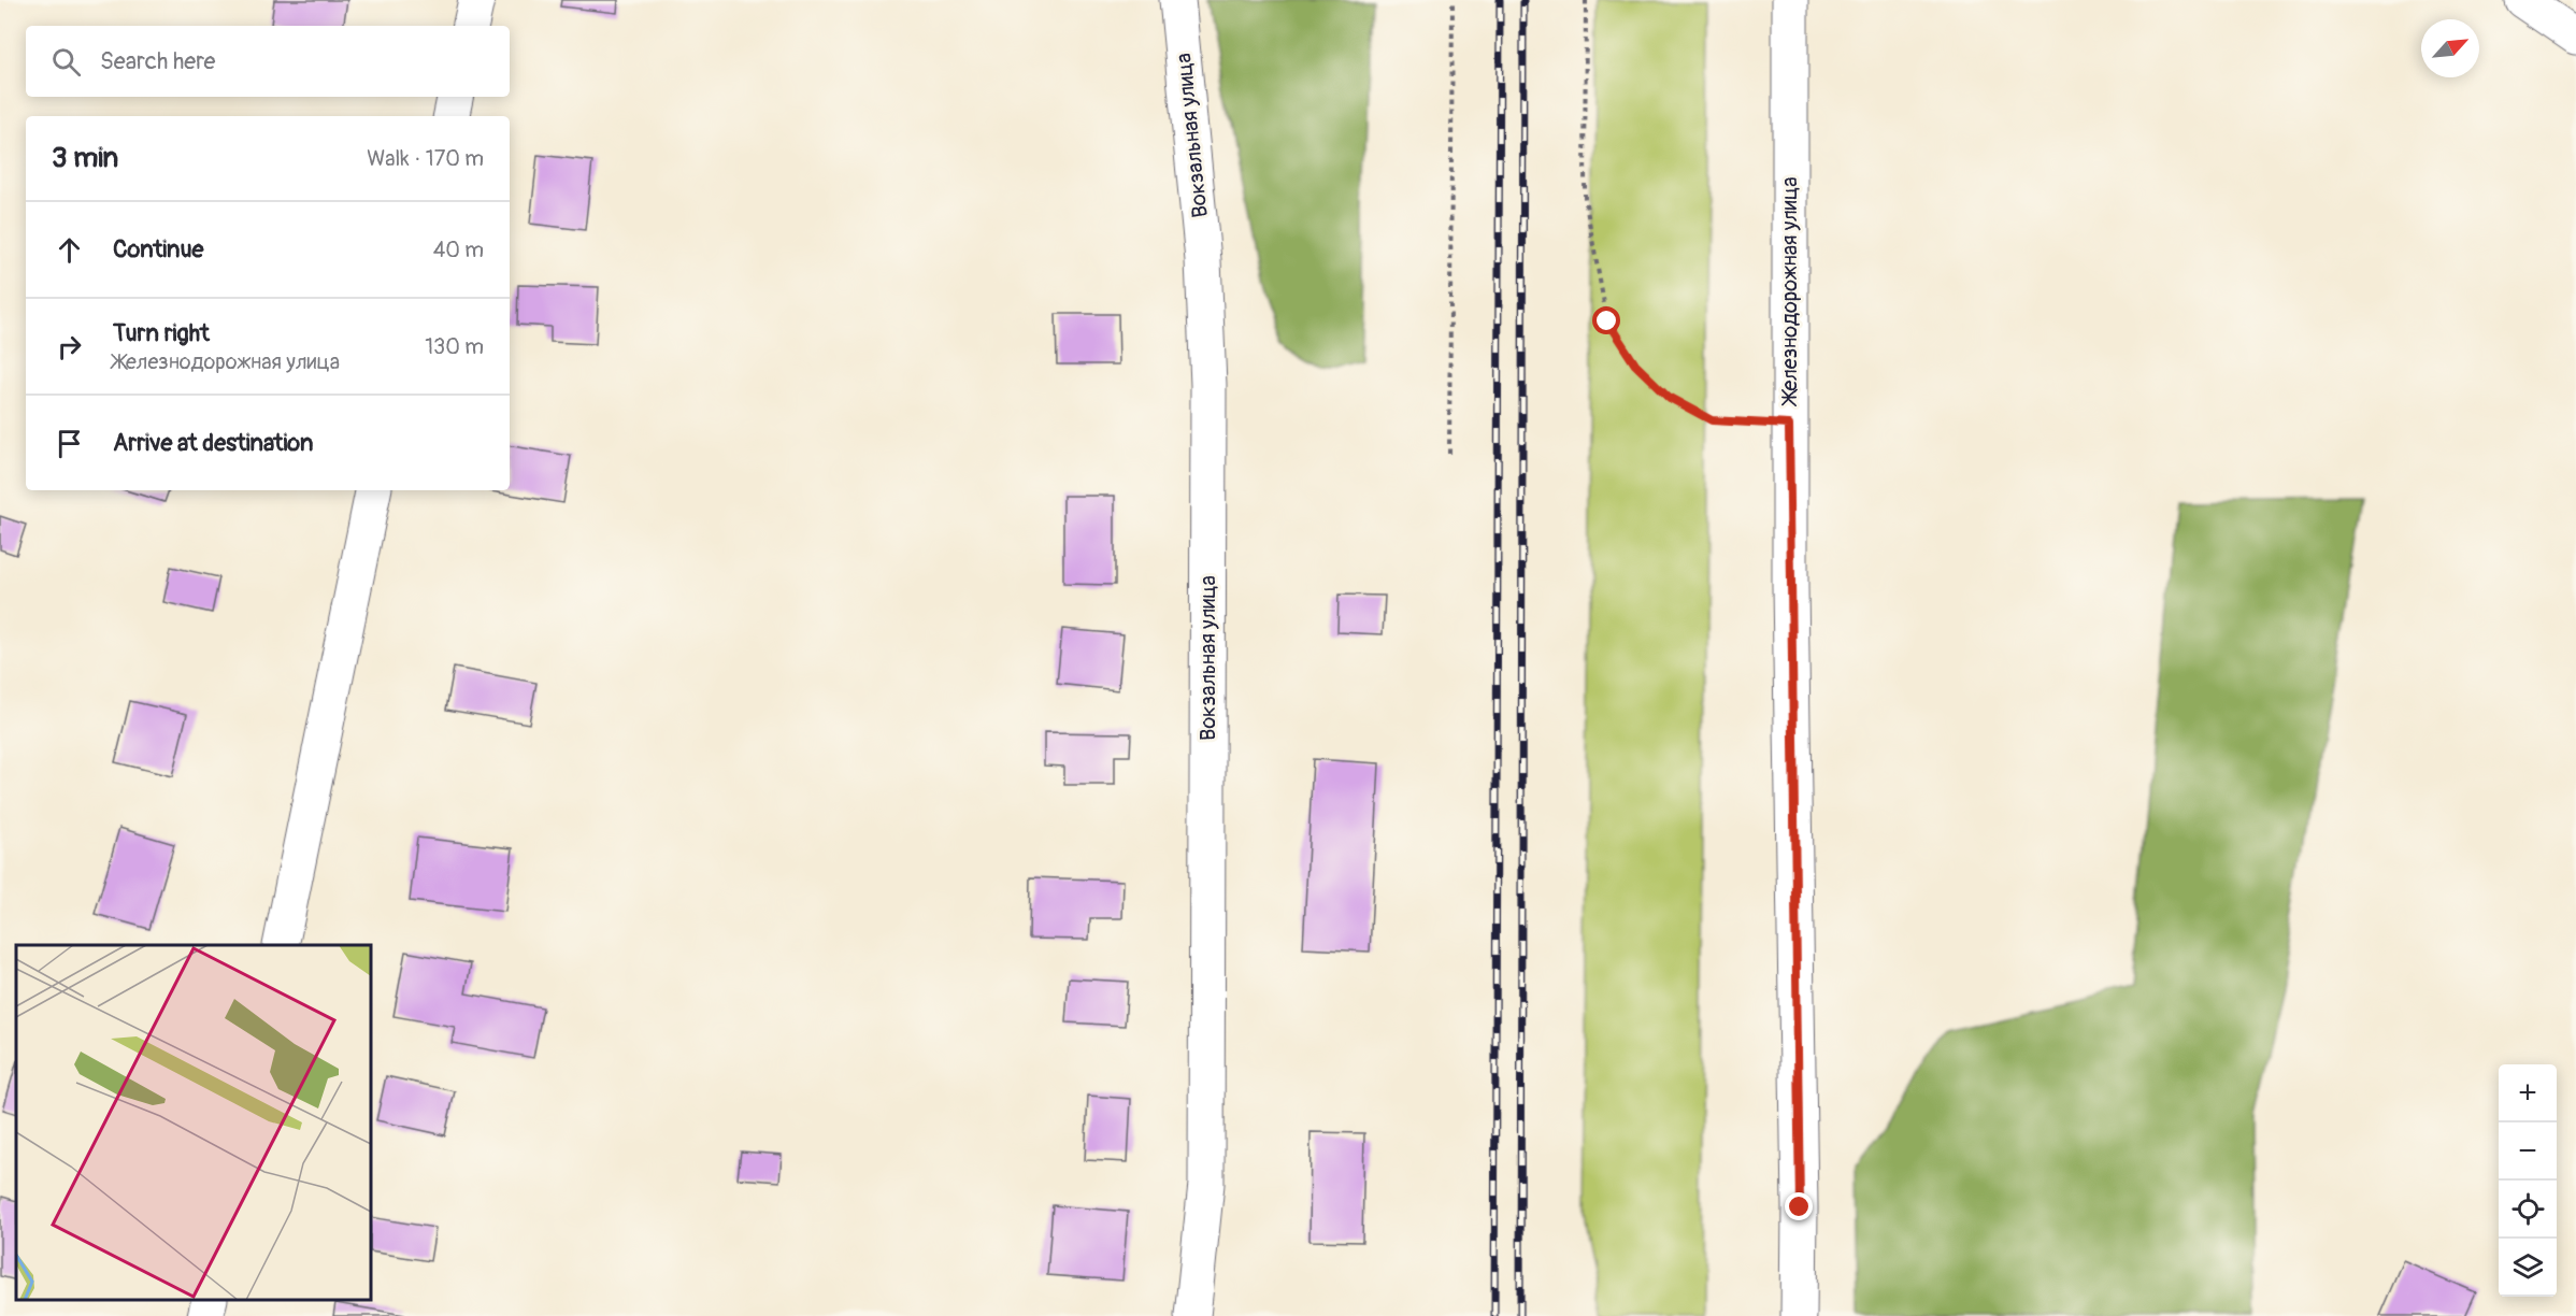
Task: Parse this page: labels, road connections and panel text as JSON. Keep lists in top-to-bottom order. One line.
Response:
{"streets":{"street":["Вокзальная улица","Железнодорожная улица"]},"north":"top right","page":{"search":"Search here","heading":["3 min","Walk · 170 m"],"list":[["Continue","40 m"],["Turn right","Железнодорожная улица","130 m"],"Arrive at destination"],"map_buttons":["+","−"]}}
